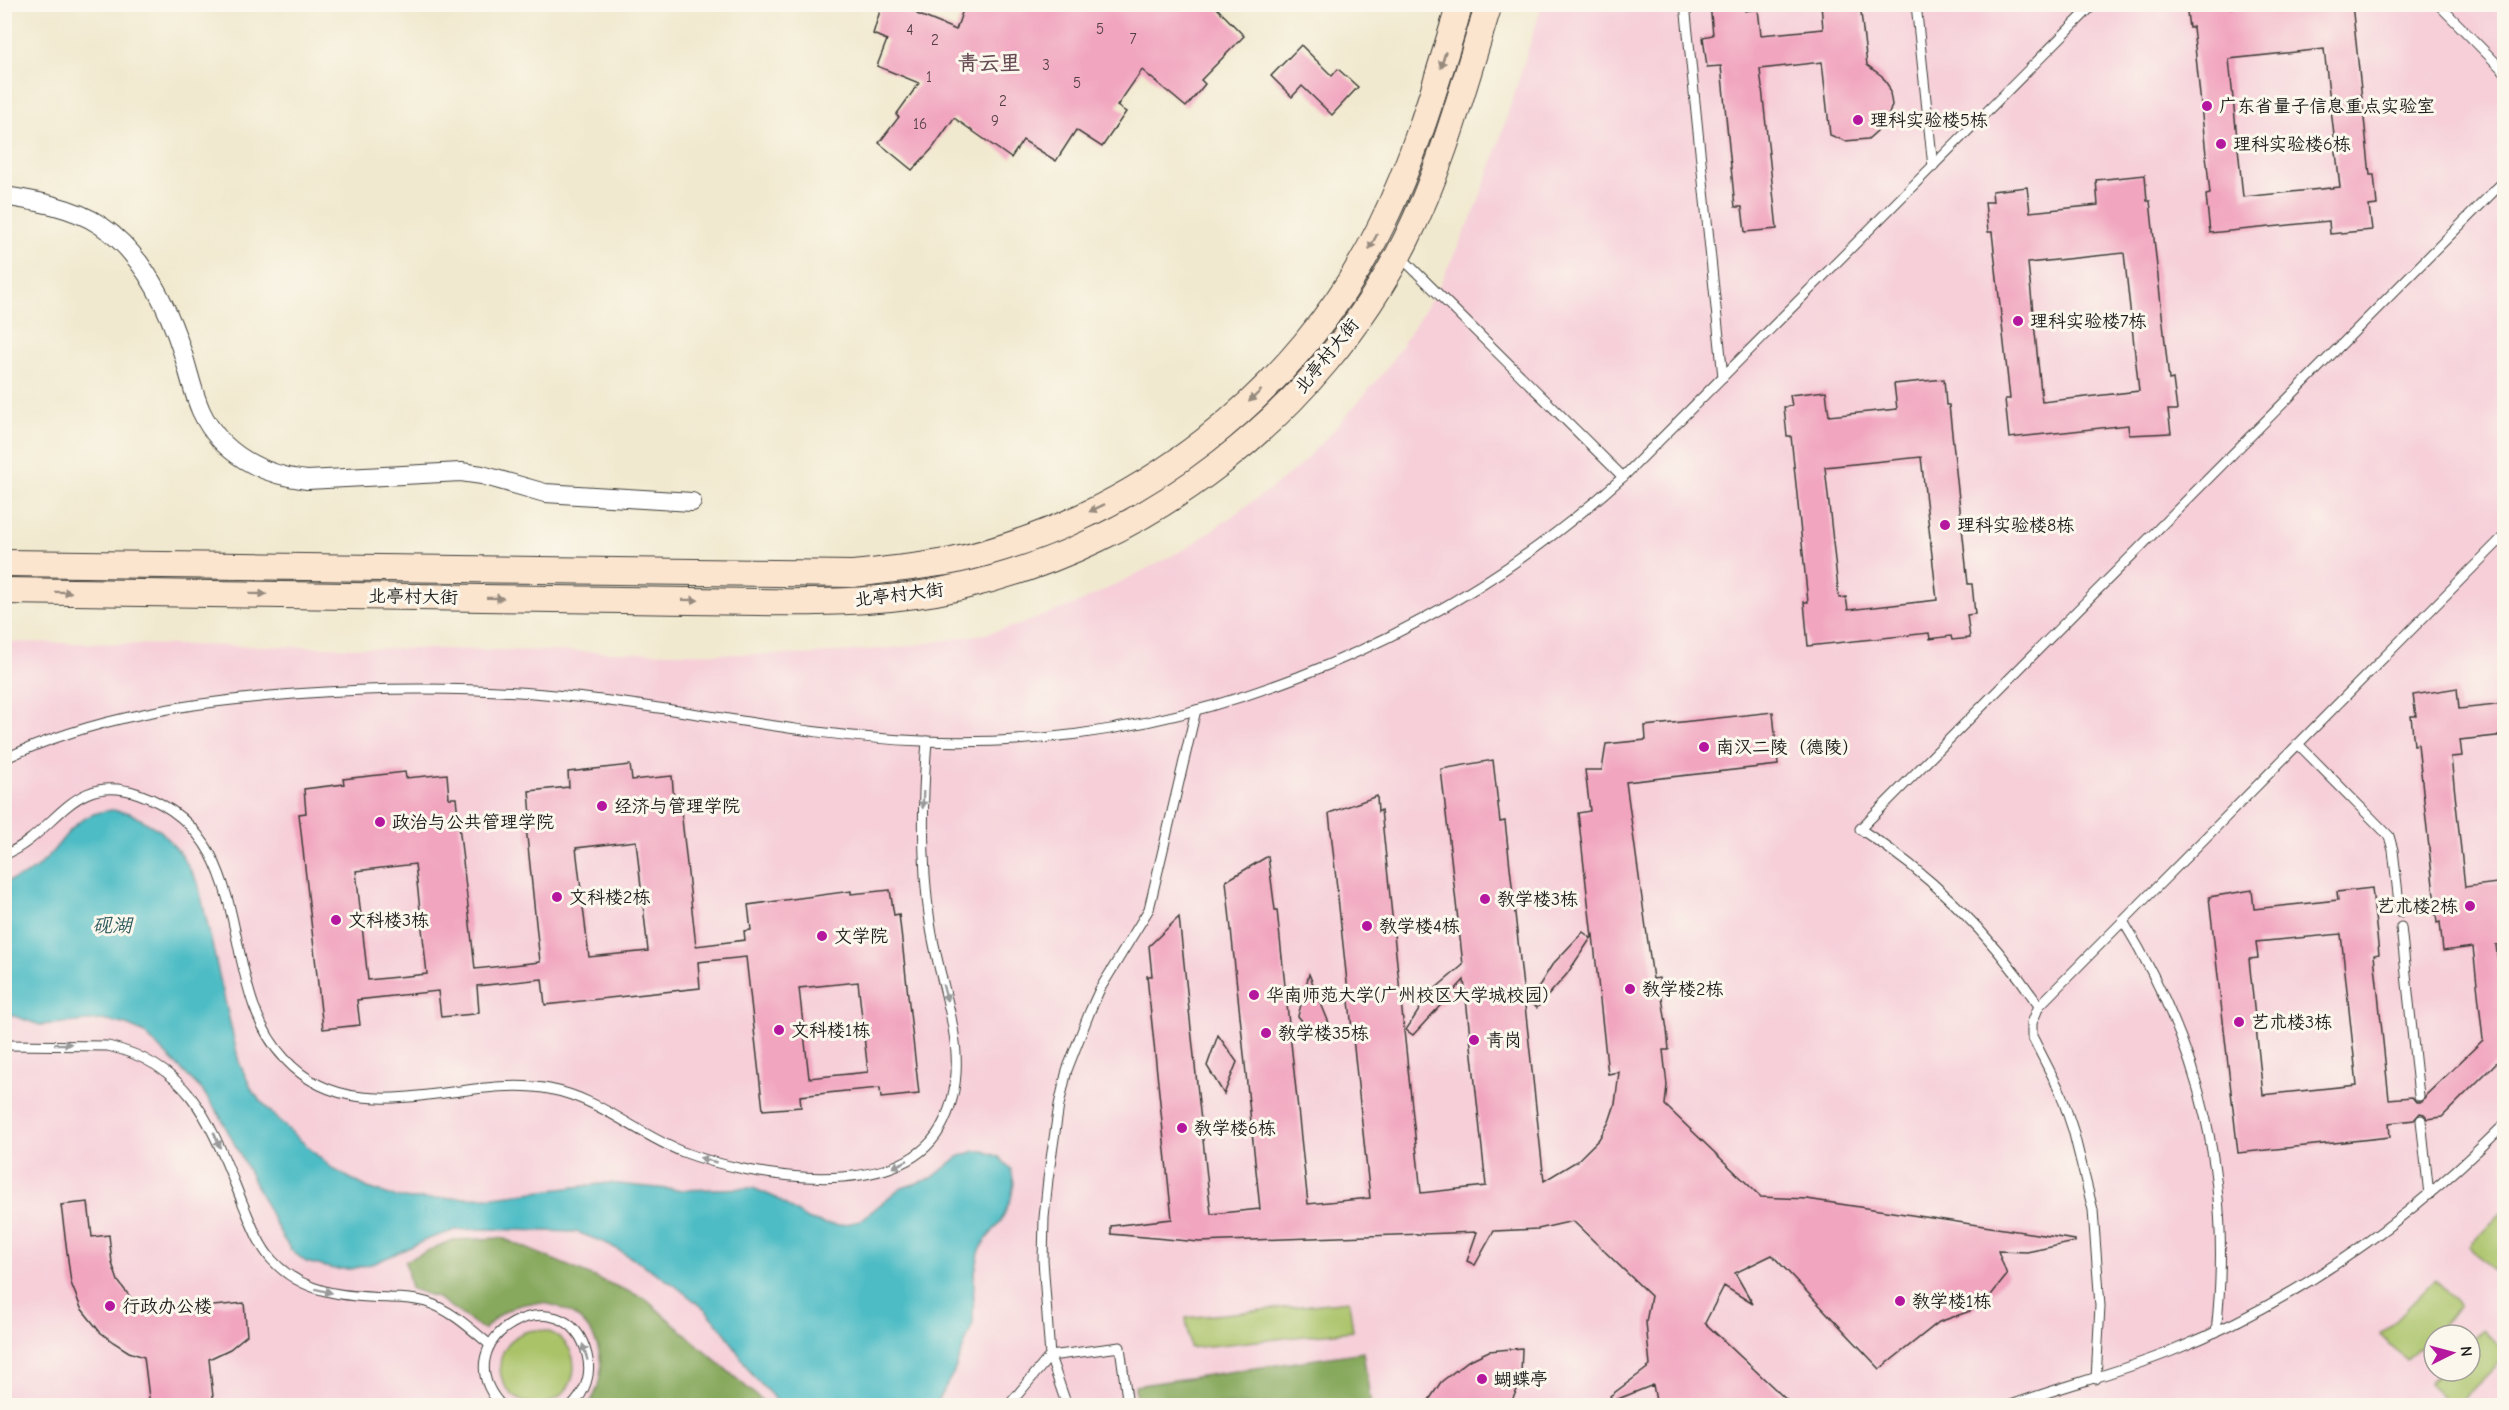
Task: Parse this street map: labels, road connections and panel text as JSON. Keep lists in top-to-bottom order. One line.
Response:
{"streets":{"main road":["北亭村大街"]},"districts":["青云里"],"water":["砚湖"],"places":["广东省量子信息重点实验室","理科实验楼5栋","理科实验楼6栋","理科实验楼7栋","理科实验楼8栋","南汉二陵（德陵）","经济与管理学院","政治与公共管理学院","文科楼2栋","教学楼3栋","艺术楼2栋","文科楼3栋","教学楼4栋","文学院","教学楼2栋","华南师范大学(广州校区大学城校园)","艺术楼3栋","文科楼1栋","教学楼35栋","青岗","教学楼6栋","教学楼1栋","行政办公楼","蝴蝶亭"],"house_numbers":["5","4","7","2","3","1","5","2","9","16"],"north":"right"}
